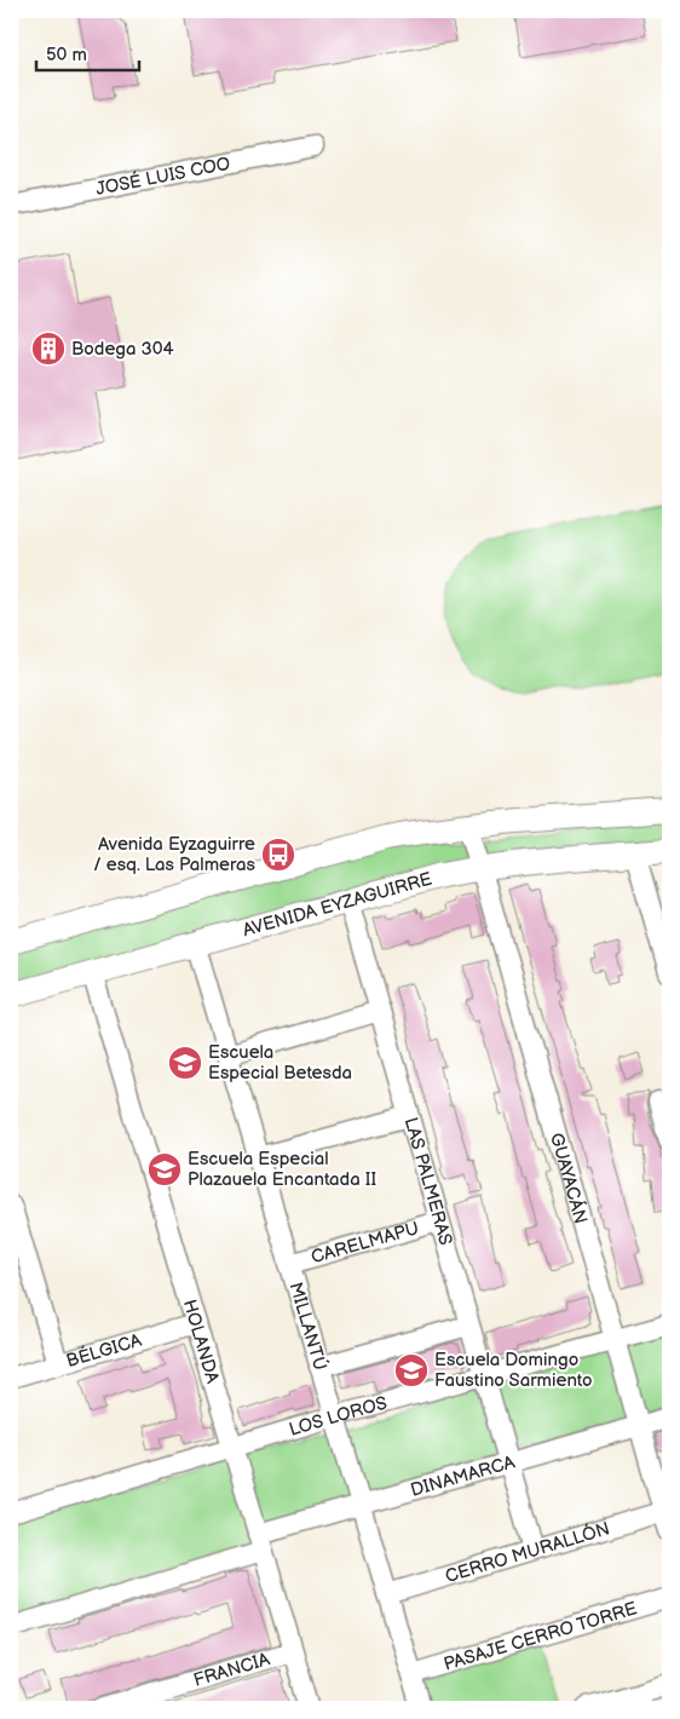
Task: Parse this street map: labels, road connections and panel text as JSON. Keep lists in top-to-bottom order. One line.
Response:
{"streets":{"main road":["AVENIDA EYZAGUIRRE"],"street":["JOSÉ LUIS COO","GUAYACÁN","LAS PALMERAS","CARELMAPU","MILLANTÚ","HOLANDA","BÉLGICA","LOS LOROS","DINAMARCA","CERRO MURALLÓN","PASAJE CERRO TORRE","FRANCIA"]},"crossings":[["AVENIDA EYZAGUIRRE","GUAYACÁN"],["AVENIDA EYZAGUIRRE","LAS PALMERAS"],["AVENIDA EYZAGUIRRE","MILLANTÚ"],["AVENIDA EYZAGUIRRE","HOLANDA"],["GUAYACÁN","LOS LOROS"],["GUAYACÁN","DINAMARCA"],["GUAYACÁN","CERRO MURALLÓN"],["LAS PALMERAS","CARELMAPU"],["LAS PALMERAS","LOS LOROS"],["LAS PALMERAS","DINAMARCA"],["LAS PALMERAS","CERRO MURALLÓN"],["CARELMAPU","MILLANTÚ"],["MILLANTÚ","LOS LOROS"],["MILLANTÚ","DINAMARCA"],["MILLANTÚ","CERRO MURALLÓN"],["MILLANTÚ","PASAJE CERRO TORRE"],["HOLANDA","BÉLGICA"],["HOLANDA","LOS LOROS"],["HOLANDA","DINAMARCA"],["HOLANDA","FRANCIA"]],"places":{"building":["Bodega 304"],"bus stop":["Avenida Eyzaguirre / esq. Las Palmeras"],"school or university":["Escuela Especial Betesda","Escuela Especial Plazauela Encantada II","Escuela Domingo Faustino Sarmiento"]},"scale_bar":"50 m"}
